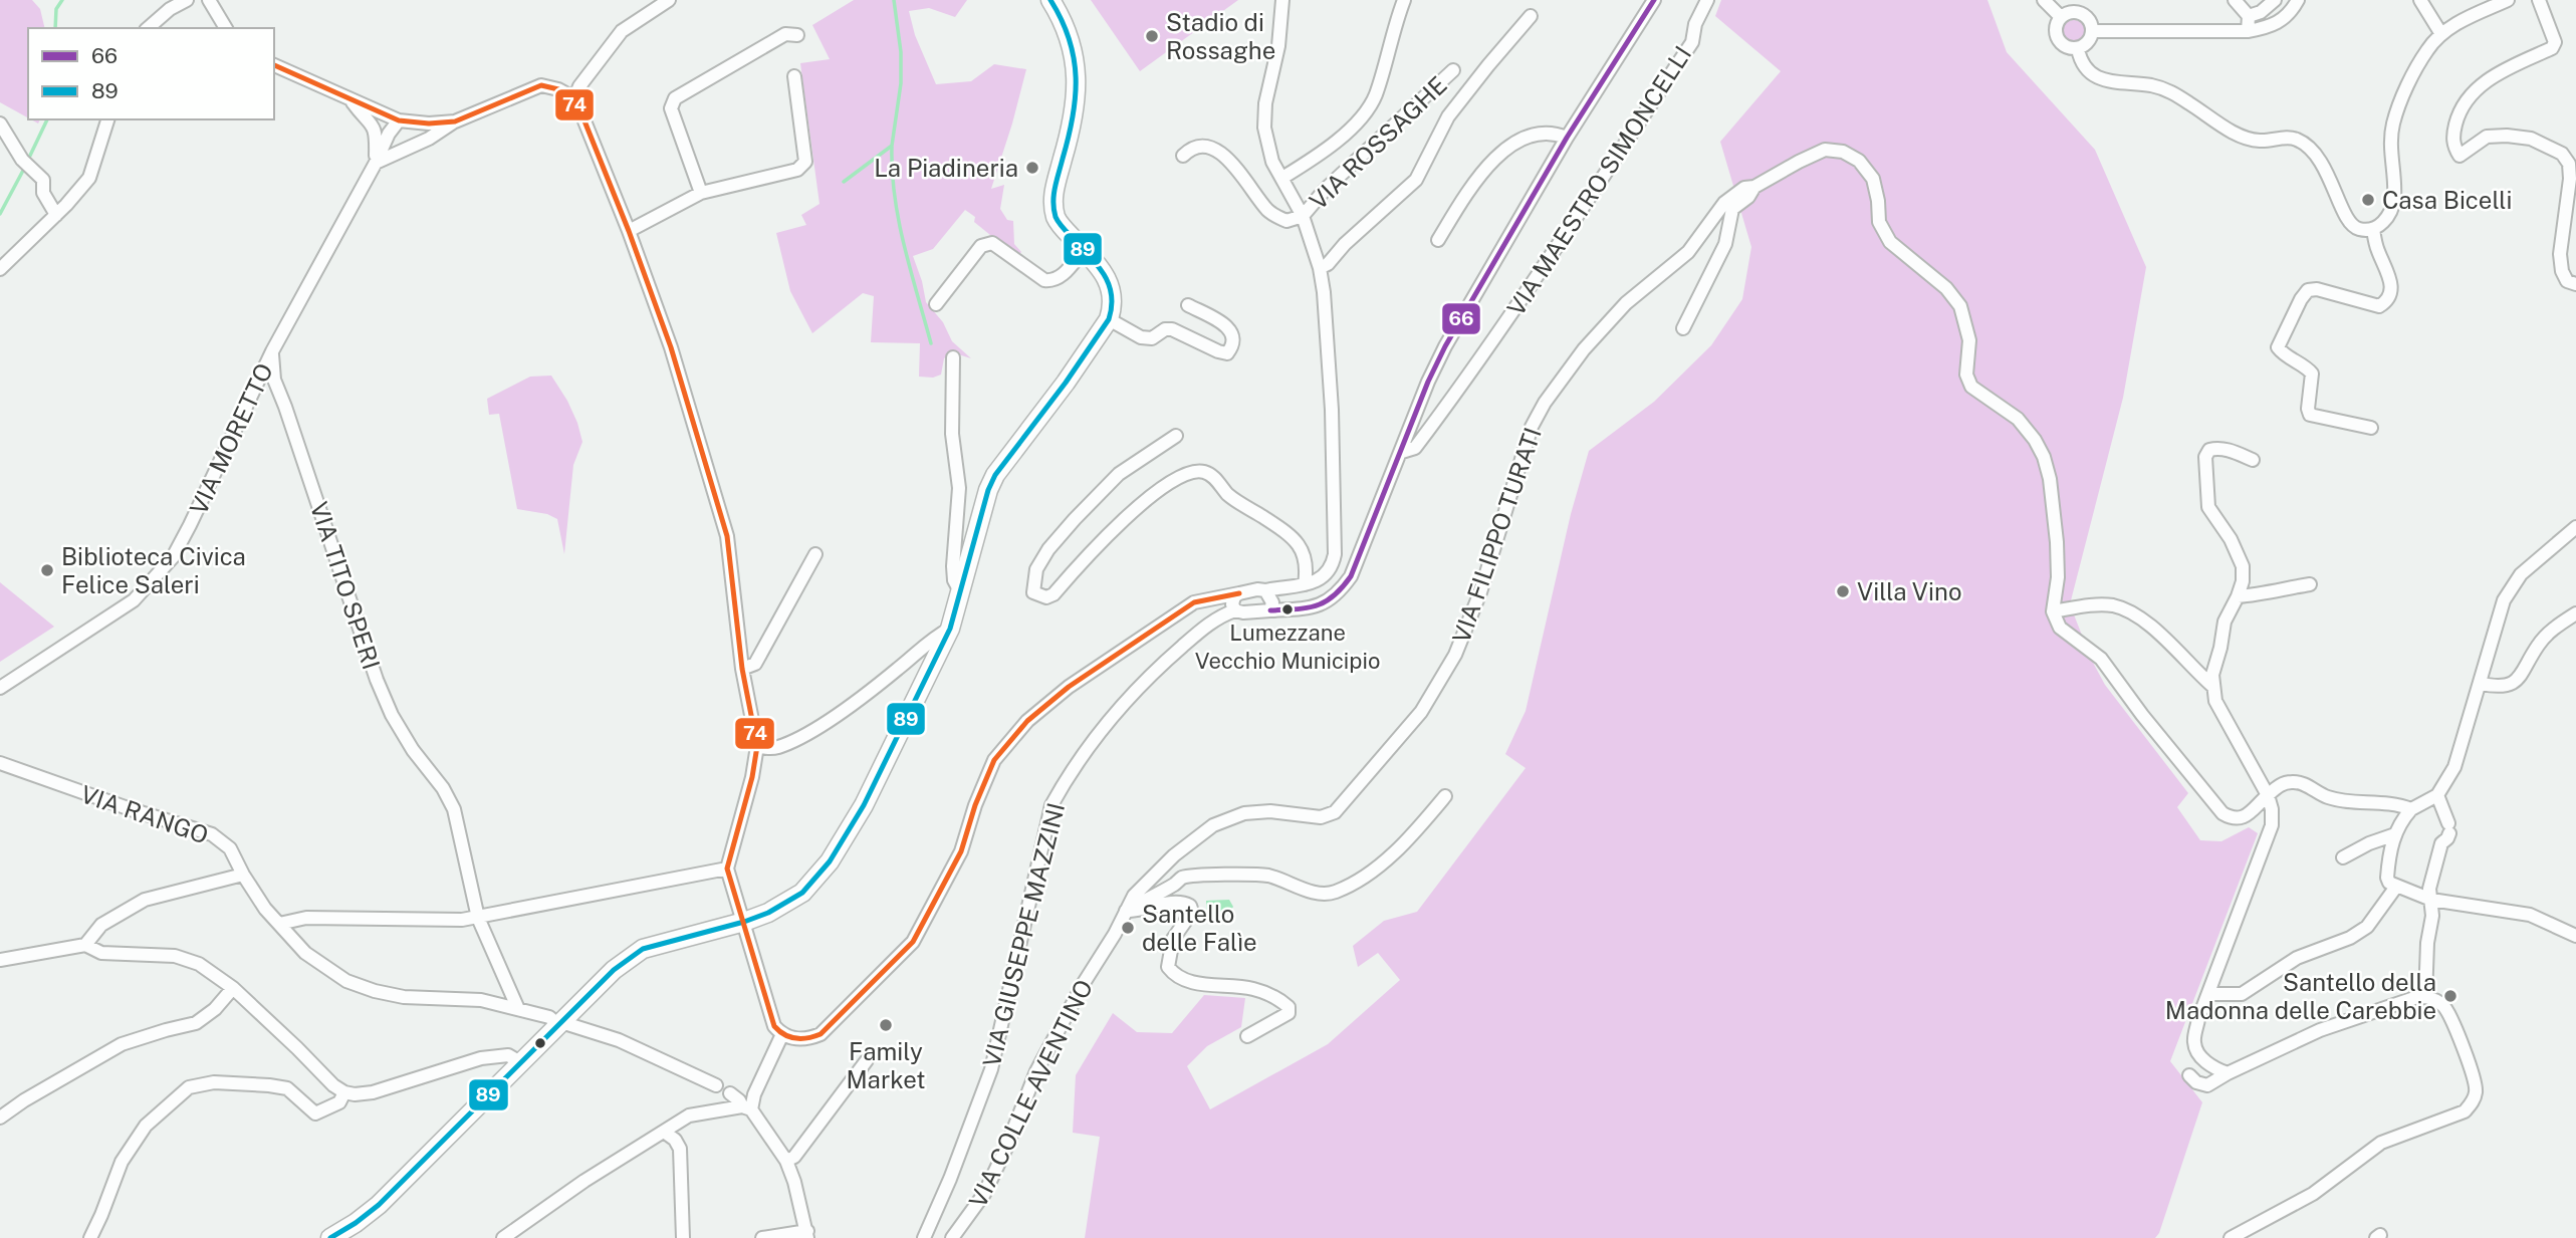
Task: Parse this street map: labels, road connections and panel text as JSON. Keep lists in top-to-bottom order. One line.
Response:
{"streets":{"street":["VIA ROSSAGHE","VIA MAESTRO SIMONCELLI","VIA MORETTO","VIA FILIPPO TURATI","VIA TITO SPERI","VIA RANGO","VIA GIUSEPPE MAZZINI","VIA COLLE AVENTINO"]},"crossings":[["VIA MAESTRO SIMONCELLI","VIA GIUSEPPE MAZZINI"],["VIA MORETTO","VIA TITO SPERI"],["VIA FILIPPO TURATI","VIA COLLE AVENTINO"],["VIA TITO SPERI","VIA RANGO"]],"places":["Stadio di Rossaghe","La Piadineria","Casa Bicelli","Biblioteca Civica Felice Saleri","Villa Vino","Lumezzane Vecchio Municipio","Santello delle Falìe","Santello della Madonna delle Carebbie","Family Market"],"lines":["transit line 66","transit line 89","transit line 74"],"legend":["66","89"]}
